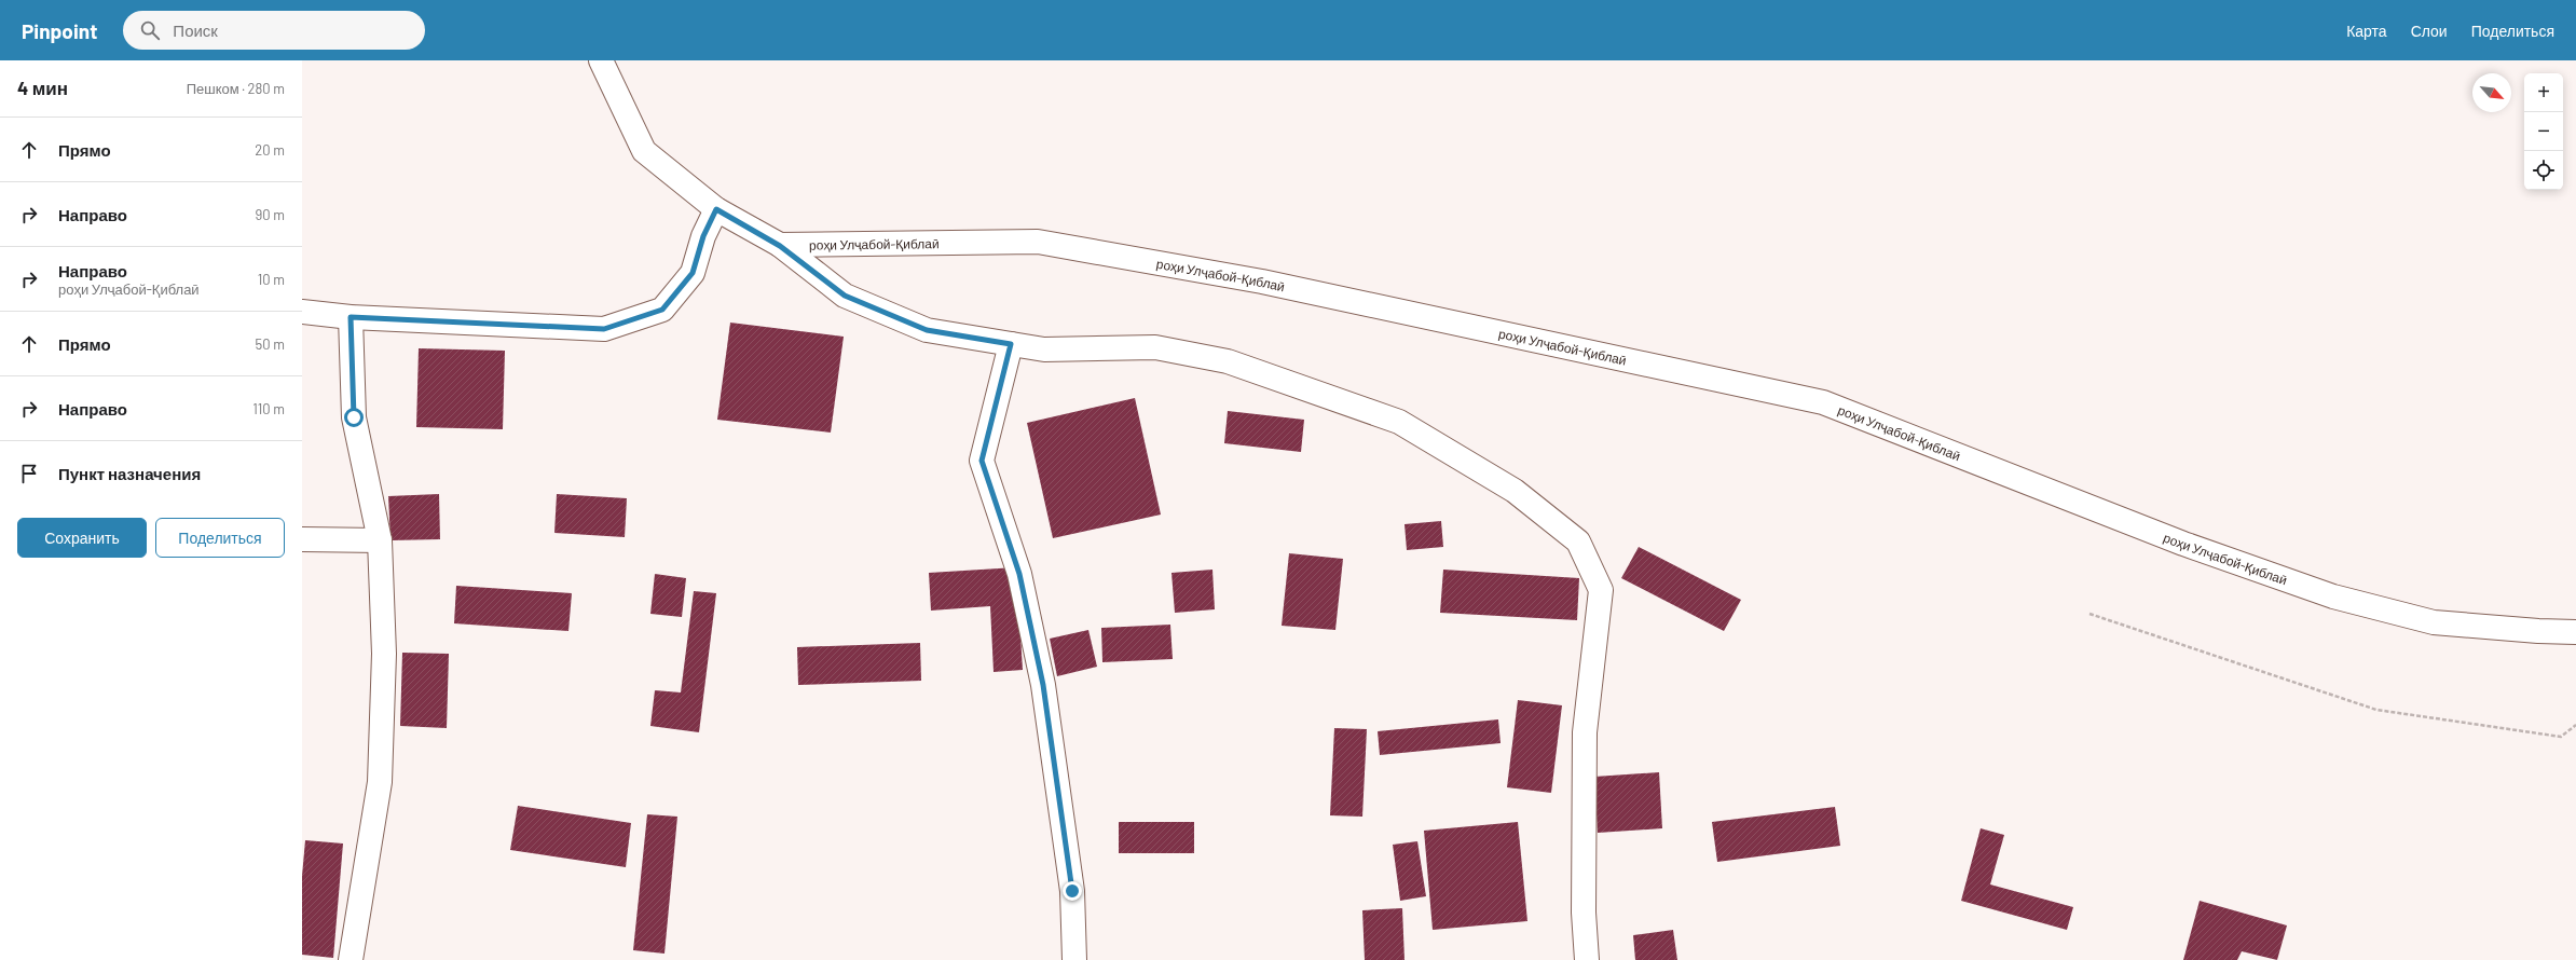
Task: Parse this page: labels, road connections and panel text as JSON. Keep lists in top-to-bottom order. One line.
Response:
{"streets":{"street":["роҳи Улҷабой-Қиблаӣ"]},"north":"bottom right","page":{"header":"Pinpoint","search":"Поиск","nav":["Карта","Слои","Поделиться"],"heading":["4 мин","Пешком · 280 m"],"map_buttons":["+","−"],"list":[["Прямо","20 m"],["Направо","90 m"],["Направо","роҳи Улҷабой-Қиблаӣ","10 m"],["Прямо","50 m"],["Направо","110 m"],"Пункт назначения"],"buttons":["Сохранить","Поделиться"]}}
